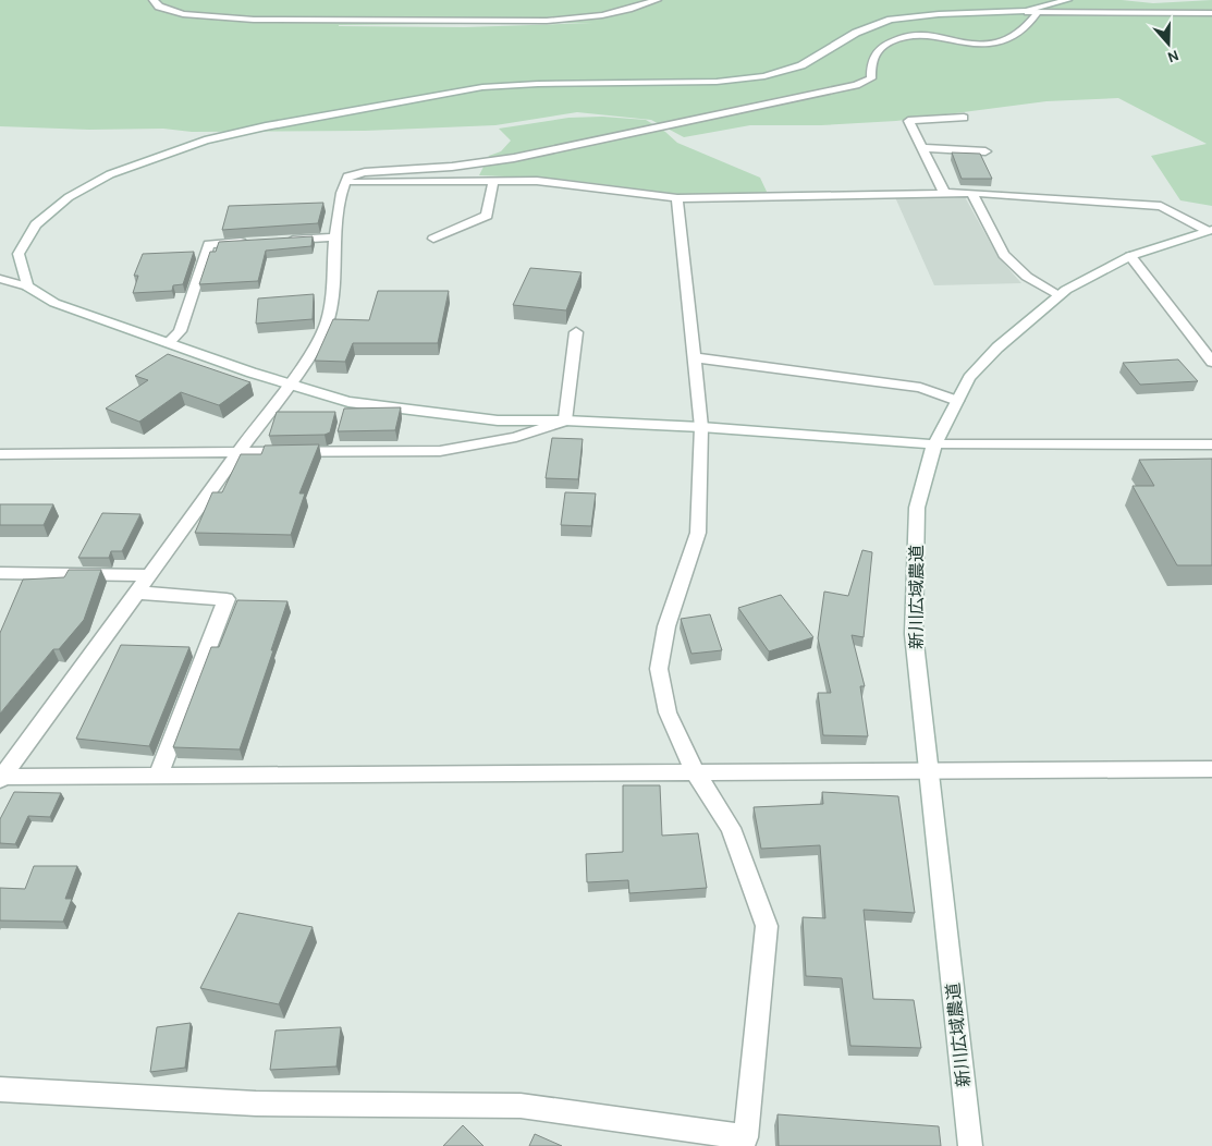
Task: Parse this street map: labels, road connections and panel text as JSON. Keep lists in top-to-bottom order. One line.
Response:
{"streets":{"street":["新川広域農道"]},"north":"bottom"}
